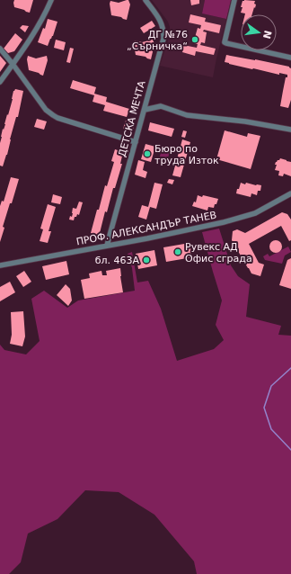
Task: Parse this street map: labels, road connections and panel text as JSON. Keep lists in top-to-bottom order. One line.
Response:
{"streets":{"street":["ДЕТСКА МЕЧТА","ПРОФ. АЛЕКСАНДЪР ТАНЕВ"]},"crossings":[["ДЕТСКА МЕЧТА","ПРОФ. АЛЕКСАНДЪР ТАНЕВ"]],"places":["ДГ №76 „Сърничка“","Бюро по труда Изток","Рувекс АД Офис сграда","бл. 463А"],"north":"right"}
